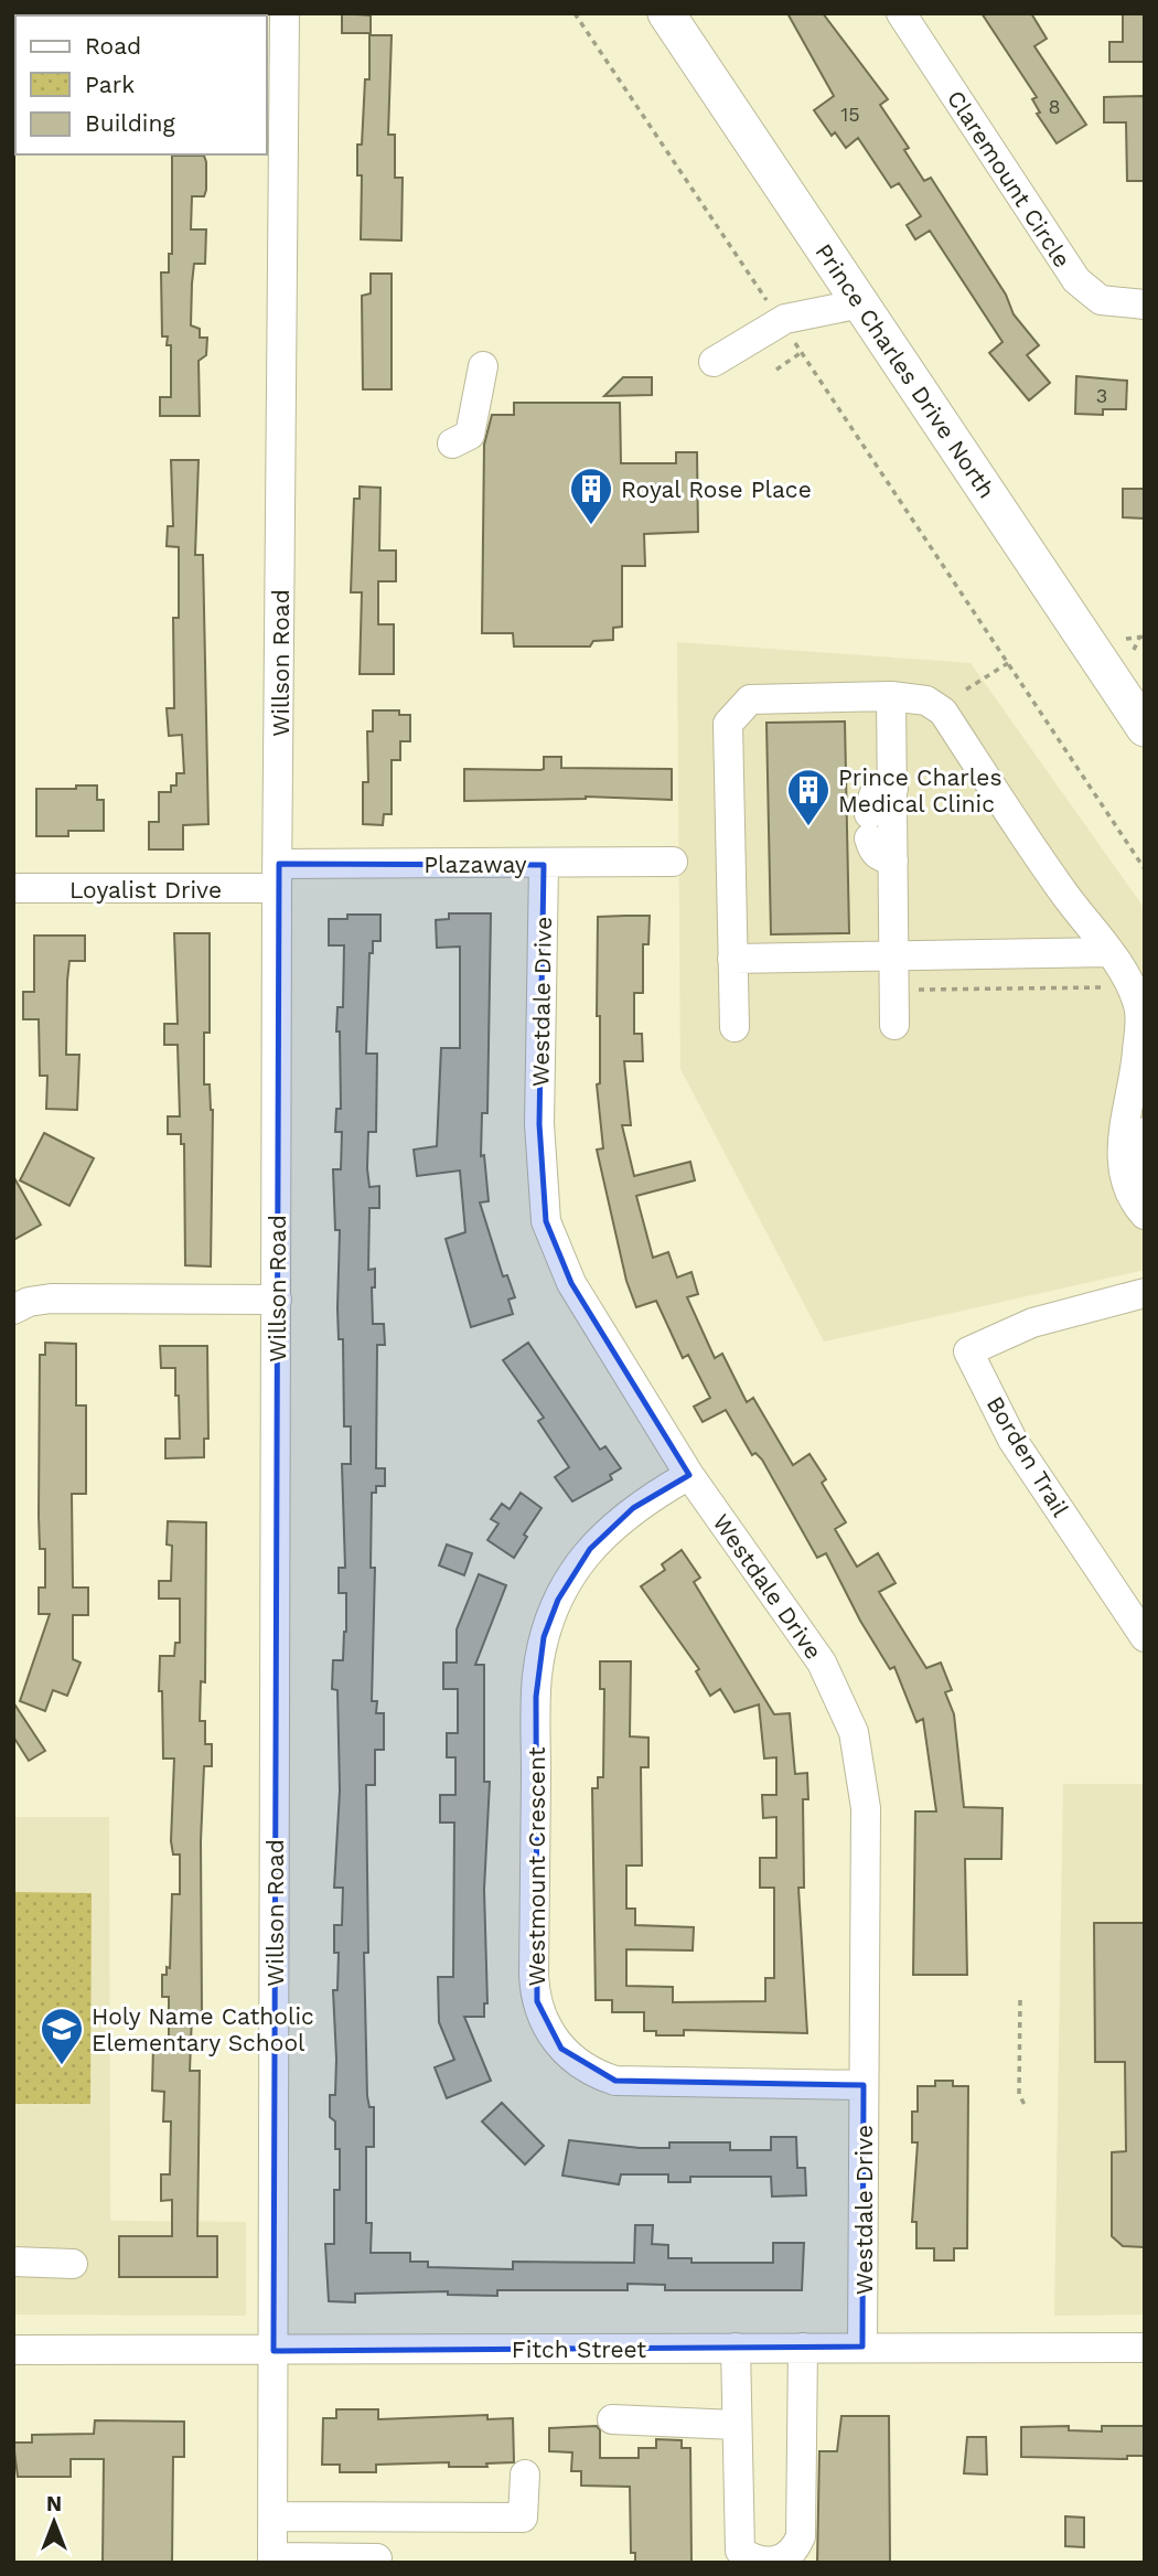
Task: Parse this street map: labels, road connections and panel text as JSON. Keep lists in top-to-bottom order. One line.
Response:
{"streets":{"main road":["Prince Charles Drive North"],"street":["Claremount Circle","Willson Road","Plazaway","Loyalist Drive","Westdale Drive","Borden Trail","Westmount Crescent","Fitch Street"]},"crossings":[["Willson Road","Plazaway"],["Willson Road","Loyalist Drive"],["Willson Road","Fitch Street"],["Plazaway","Loyalist Drive"],["Plazaway","Westdale Drive"],["Westdale Drive","Westmount Crescent"],["Westdale Drive","Fitch Street"]],"places":{"building":["Royal Rose Place","Prince Charles Medical Clinic"],"school or university":["Holy Name Catholic Elementary School"]},"house_numbers":["8","15","3"],"legend":["Road","Park","Building"],"north":"top"}
